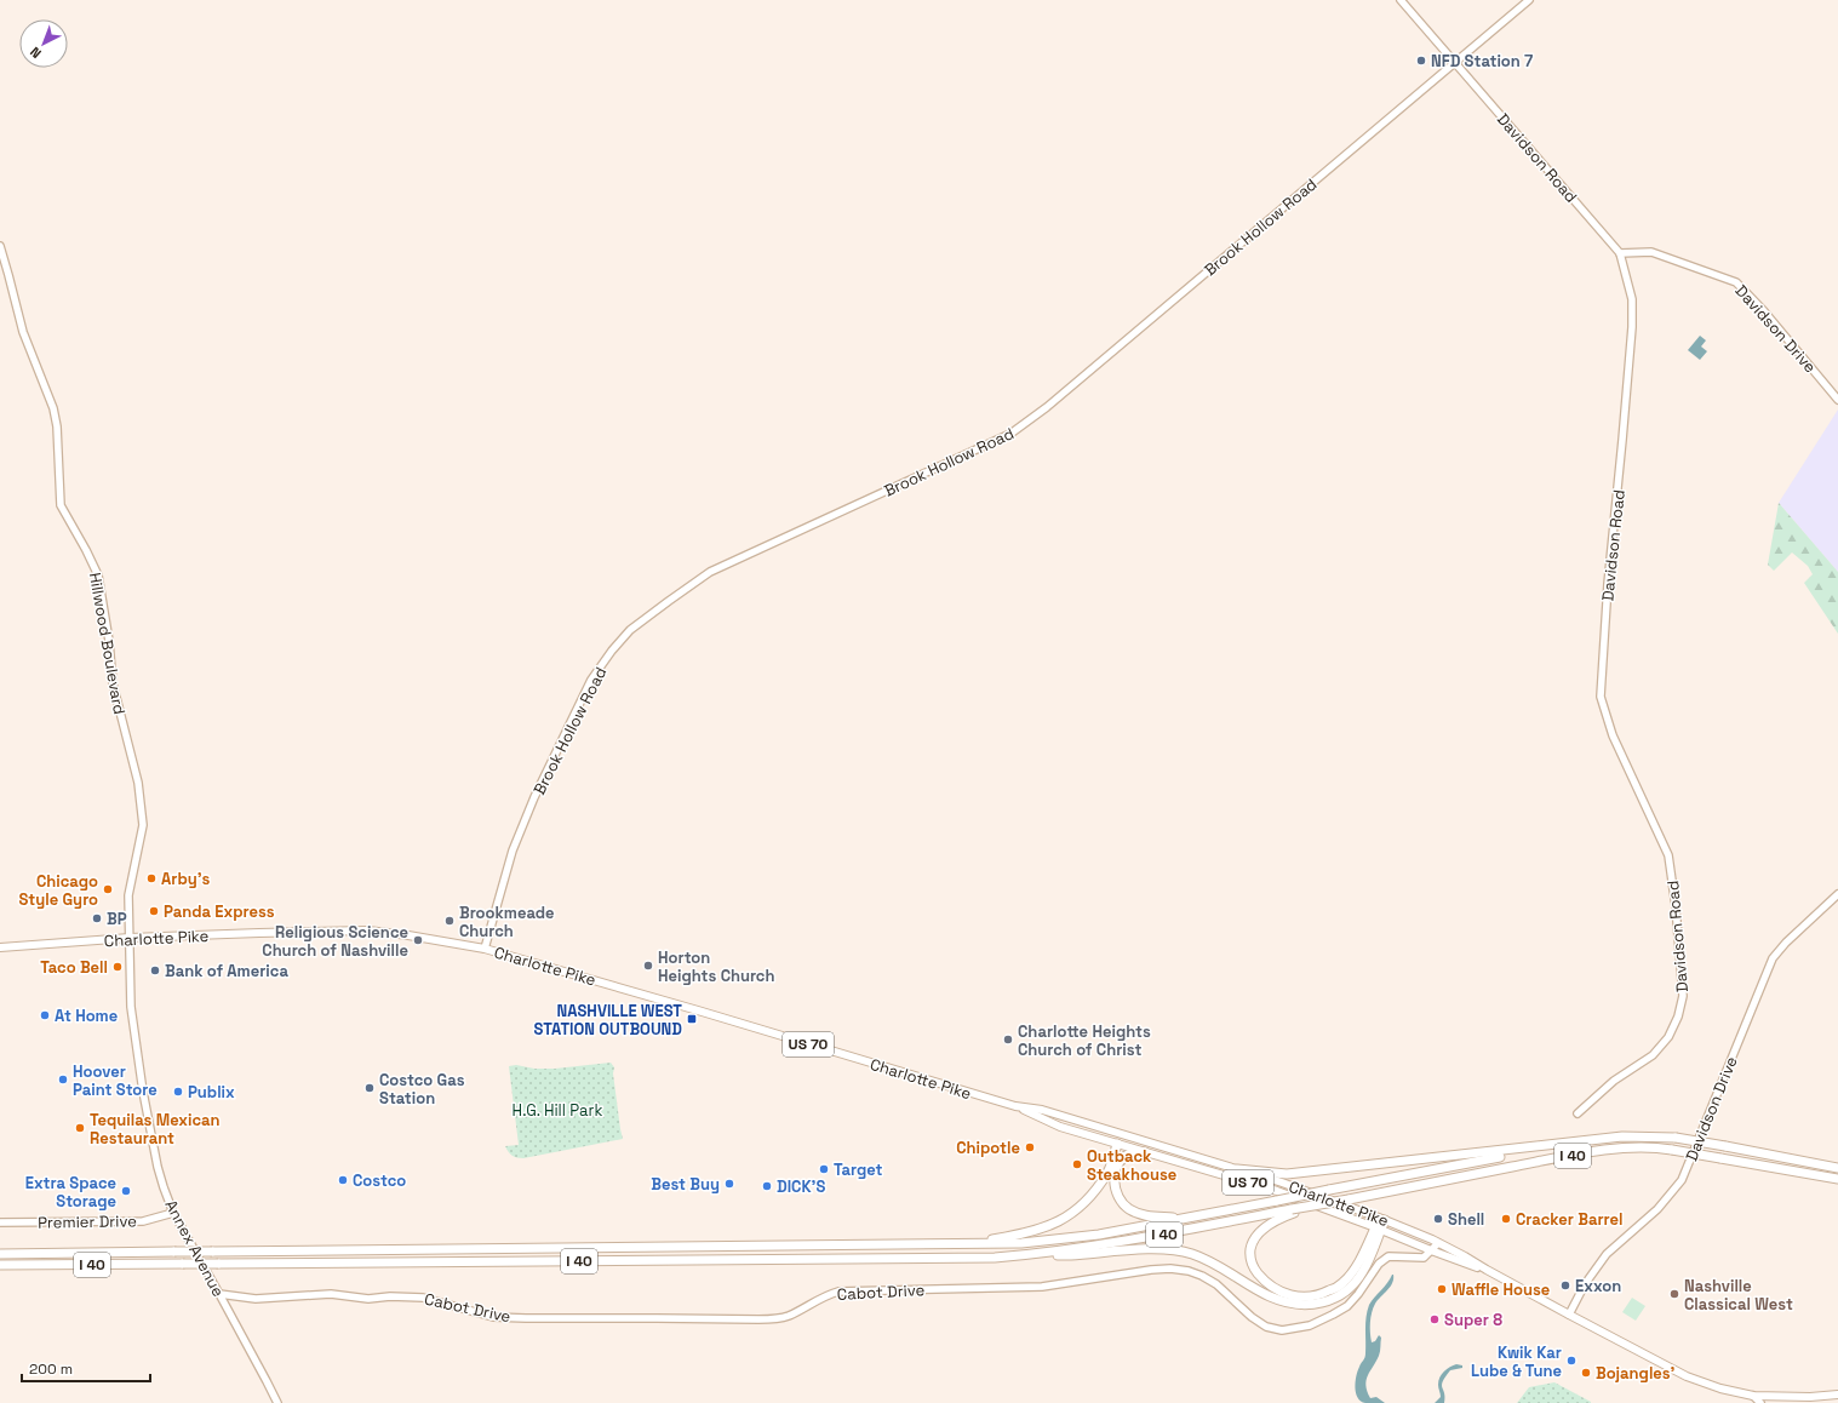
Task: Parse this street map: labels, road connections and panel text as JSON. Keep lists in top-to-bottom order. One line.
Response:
{"streets":{"highway":["I 40"],"main road":["Charlotte Pike","US 70"],"street":["Davidson Road","Brook Hollow Road","Davidson Drive","Hillwood Boulevard","Premier Drive","Annex Avenue","Cabot Drive"]},"crossings":[["Davidson Road","Brook Hollow Road"],["Davidson Road","Davidson Drive"],["Brook Hollow Road","Charlotte Pike"],["Davidson Drive","Charlotte Pike"],["Hillwood Boulevard","Charlotte Pike"],["Hillwood Boulevard","Annex Avenue"],["Charlotte Pike","Annex Avenue"],["Charlotte Pike","Cabot Drive"],["Premier Drive","Annex Avenue"],["Annex Avenue","Cabot Drive"]],"parks":["H.G. Hill Park"],"places":{"other":["NFD Station 7","Arby's","Chicago Style Gyro","Panda Express","BP","Brookmeade Church","Religious Science Church of Nashville","Horton Heights Church","Taco Bell","Bank of America","At Home","Charlotte Heights Church of Christ","Hoover Paint Store","Costco Gas Station","Publix","Tequilas Mexican Restaurant","Chipotle","Outback Steakhouse","Target","Costco","Best Buy","DICK’S","Extra Space Storage","Shell","Cracker Barrel","Exxon","Waffle House","Nashville Classical West","Super 8","Kwik Kar Lube & Tune","Bojangles'"],"transit":["NASHVILLE WEST STATION OUTBOUND"]},"scale_bar":"200 m","north":"bottom left"}
